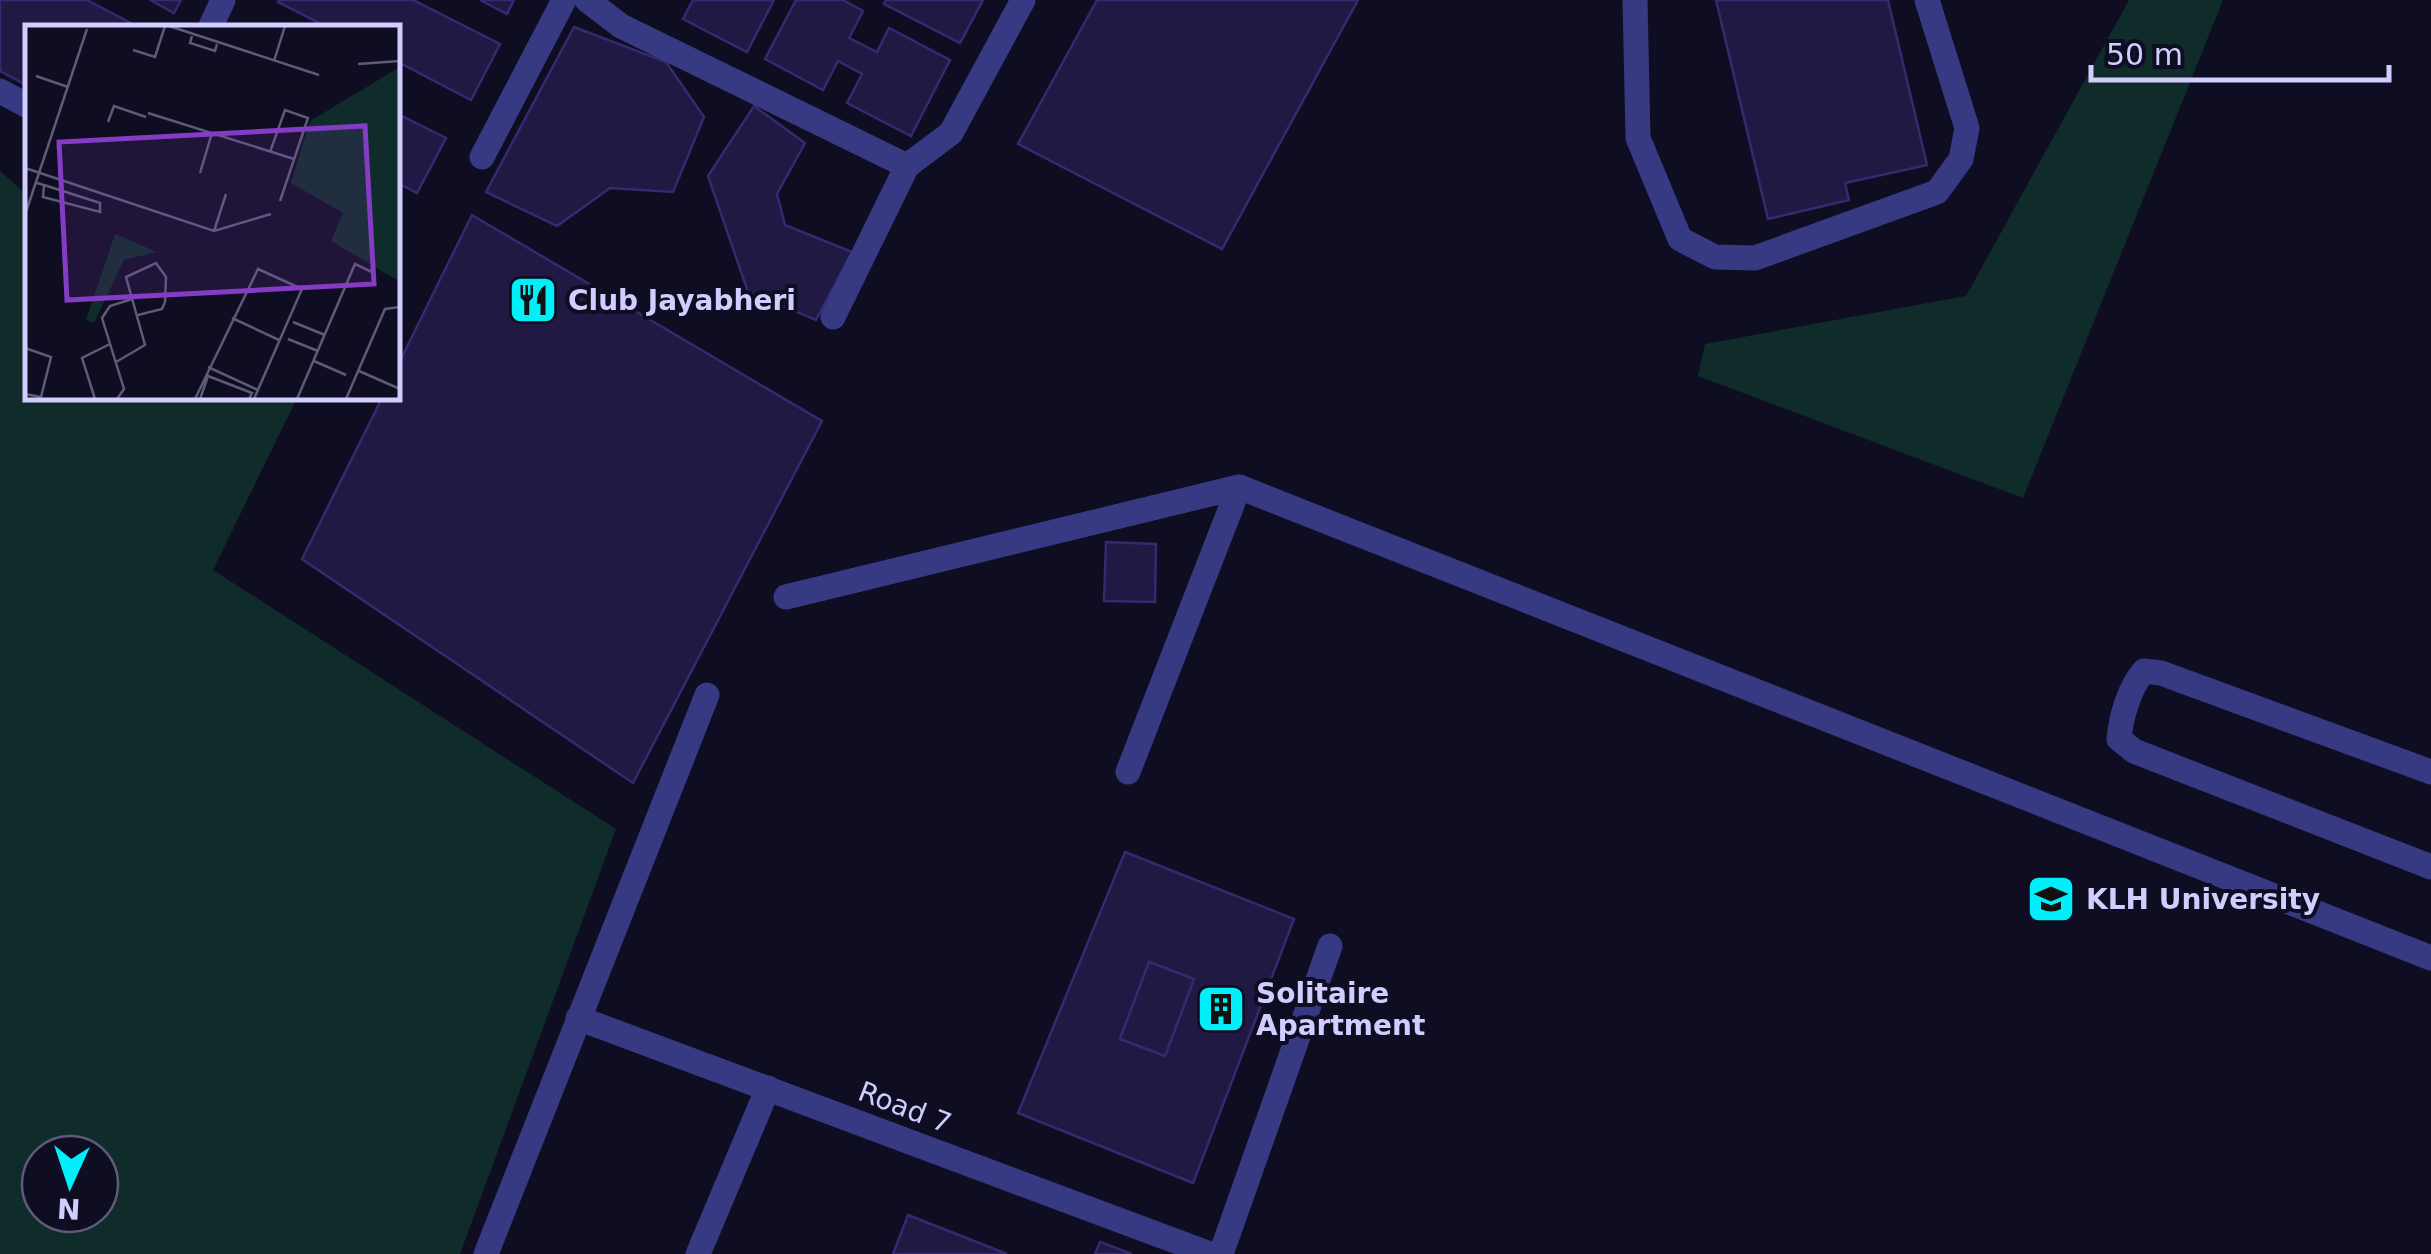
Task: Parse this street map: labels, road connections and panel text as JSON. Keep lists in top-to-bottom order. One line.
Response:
{"streets":{"street":["Road 7"]},"places":{"restaurant":["Club Jayabheri"],"school or university":["KLH University"],"building":["Solitaire Apartment"]},"scale_bar":"50 m","north":"bottom"}
